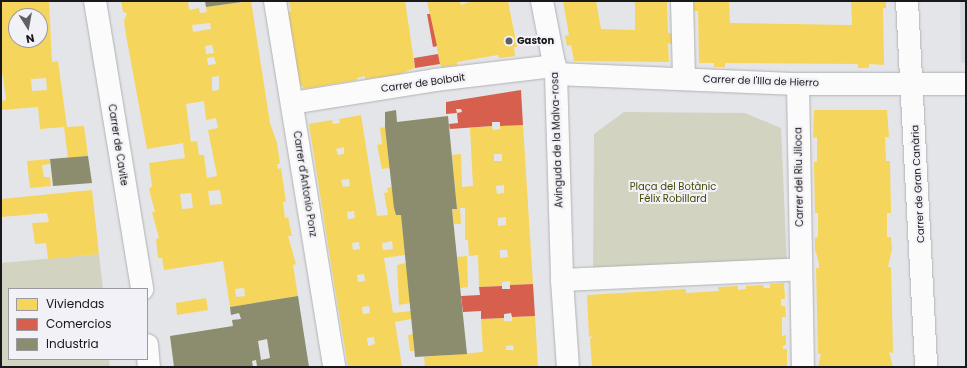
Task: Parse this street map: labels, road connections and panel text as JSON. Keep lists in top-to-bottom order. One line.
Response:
{"streets":{"street":["Carrer de l'Illa de Hierro","Carrer de Bolbait","Avinguda de la Malva-rosa","Carrer de Cavite","Carrer del Riu Jiloca","Carrer d'Antonio Ponz","Carrer de Gran Canària"]},"crossings":[["Carrer de l'Illa de Hierro","Carrer de Bolbait"],["Carrer de l'Illa de Hierro","Avinguda de la Malva-rosa"],["Carrer de l'Illa de Hierro","Carrer del Riu Jiloca"],["Carrer de l'Illa de Hierro","Carrer de Gran Canària"],["Carrer de Bolbait","Avinguda de la Malva-rosa"],["Carrer de Bolbait","Carrer d'Antonio Ponz"]],"parks":["Plaça del Botànic Félix Robillard"],"places":["Gaston"],"legend":["Viviendas","Comercios","Industria"],"north":"bottom"}
